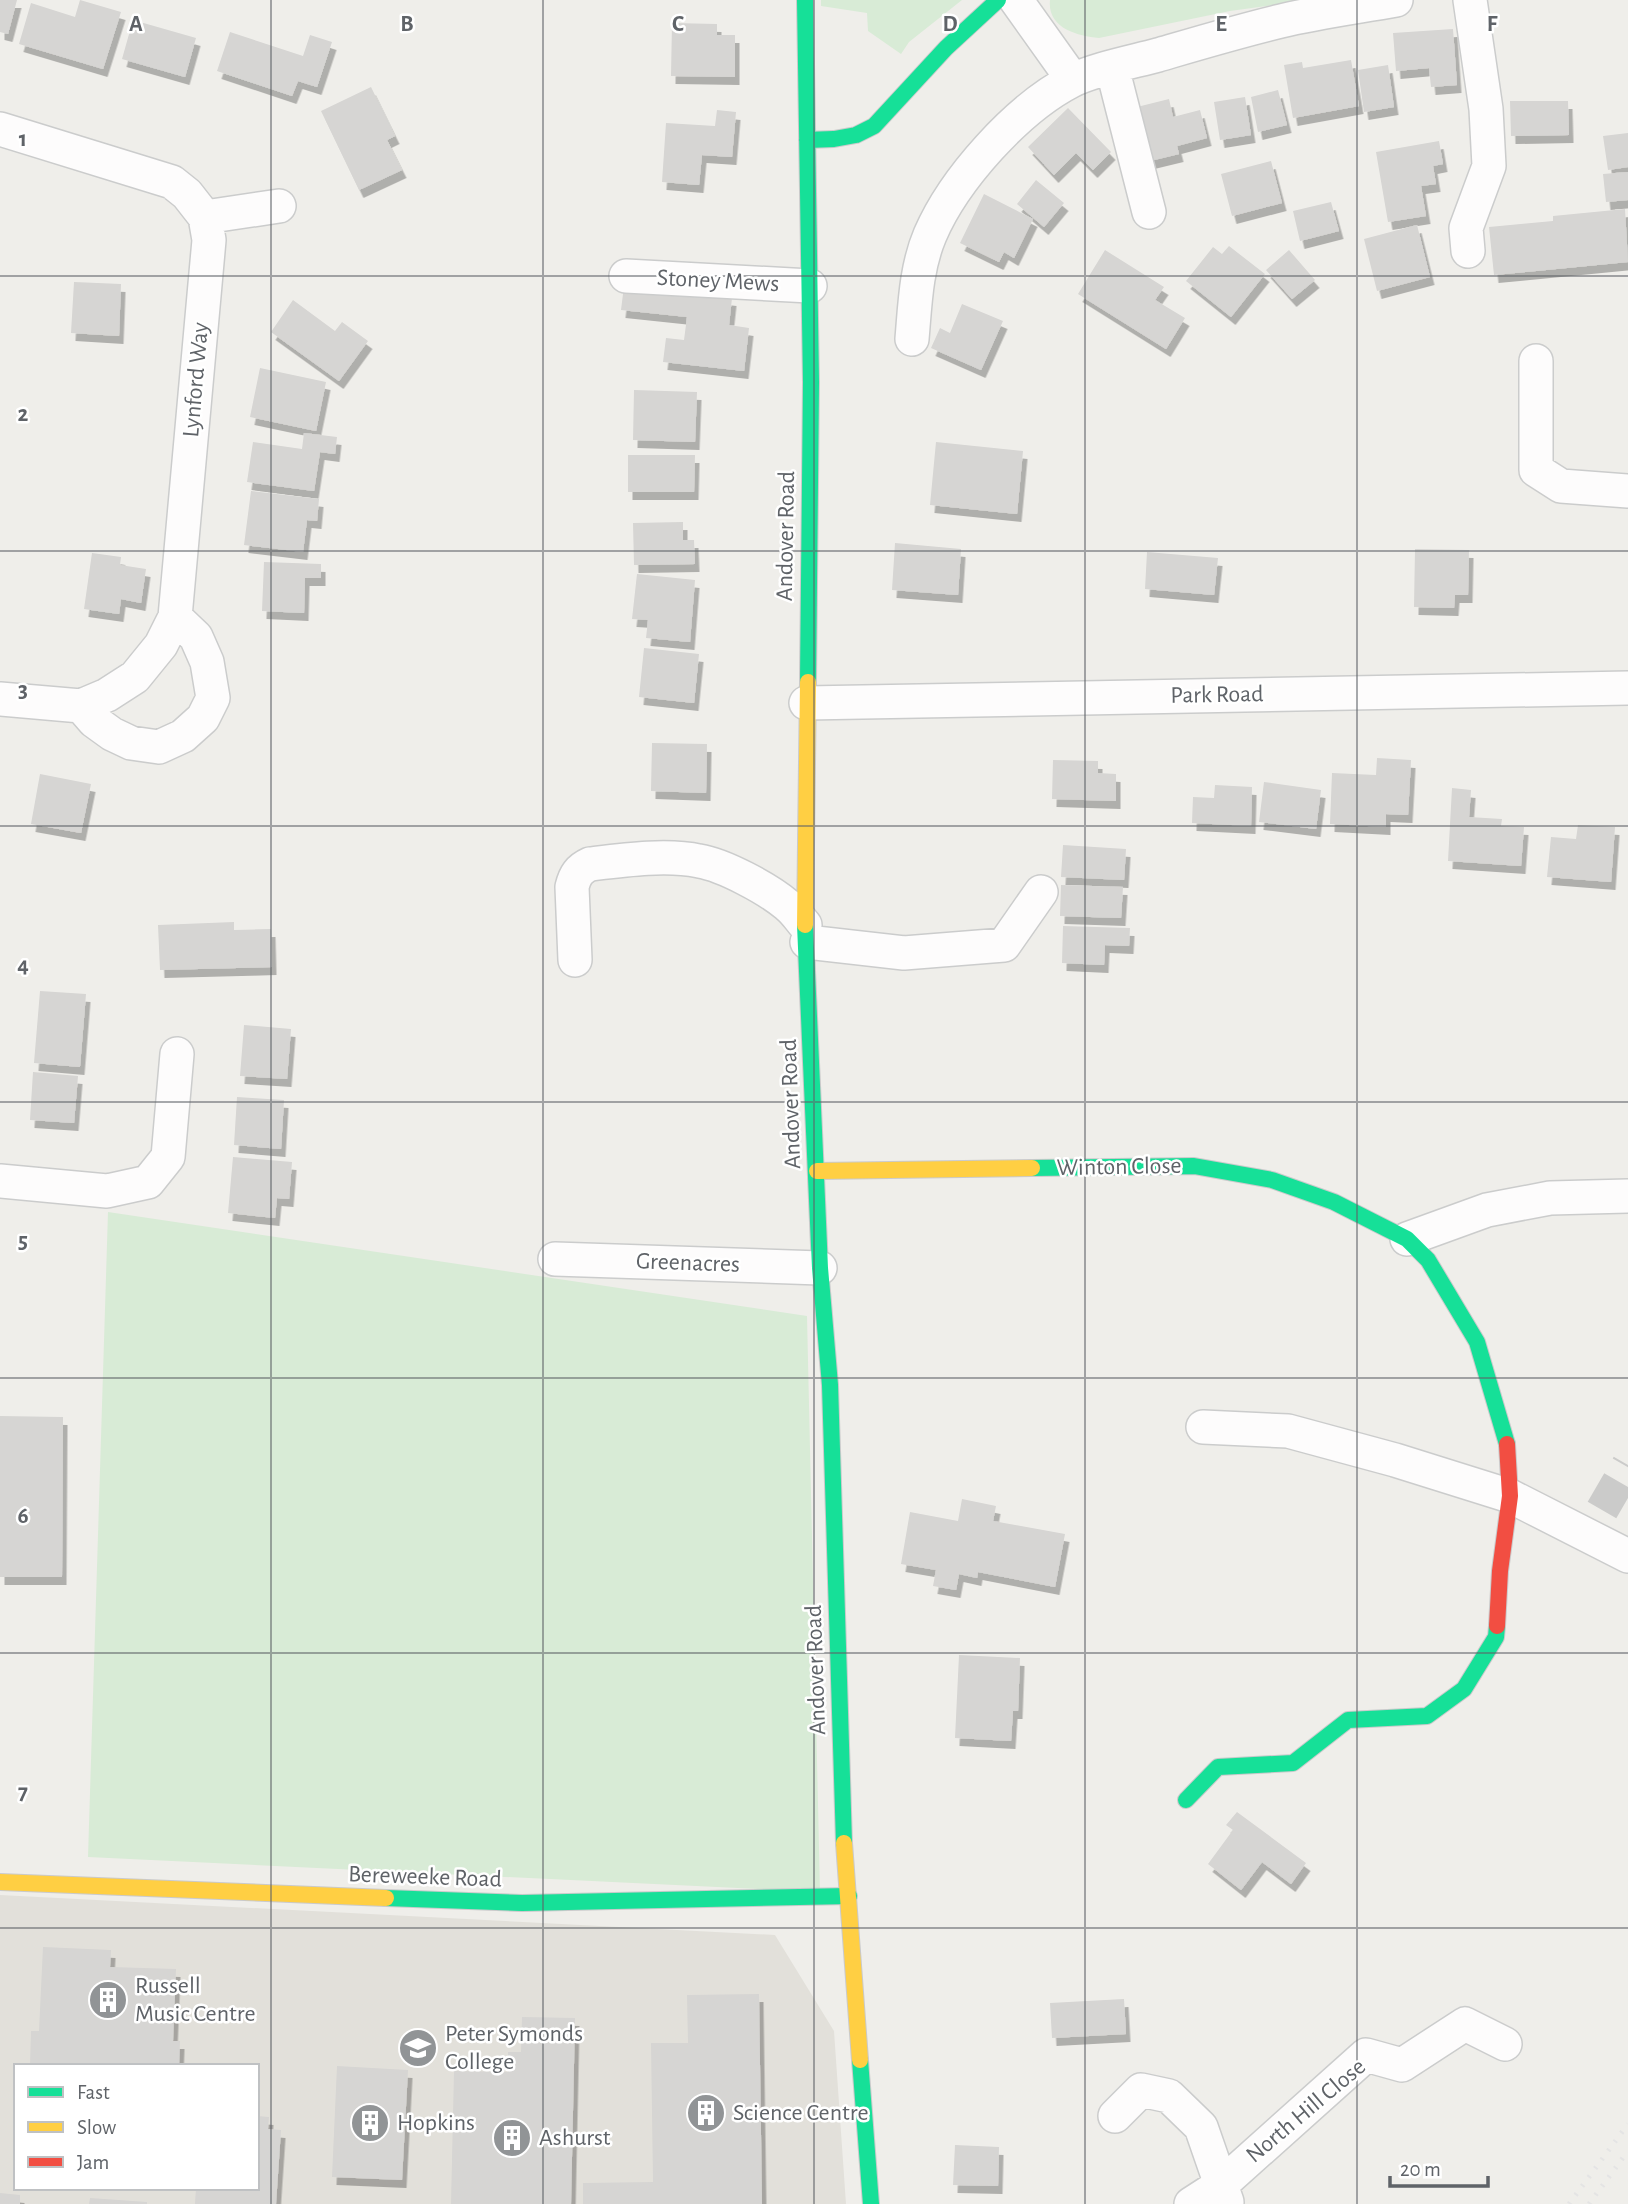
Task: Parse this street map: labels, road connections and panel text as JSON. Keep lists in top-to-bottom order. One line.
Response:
{"streets":{"main road":["Andover Road","Winton Close","Bereweeke Road"],"street":["Stoney Mews","Lynford Way","Park Road","Greenacres","North Hill Close"]},"crossings":[["Stoney Mews","Andover Road"],["Andover Road","Park Road"],["Andover Road","Winton Close"],["Andover Road","Greenacres"],["Andover Road","Bereweeke Road"]],"places":{"building":["Russell Music Centre","Science Centre","Hopkins","Ashurst"],"school or university":["Peter Symonds College"]},"legend":["Fast","Slow","Jam"],"scale_bar":"20 m","grid":{"columns":["A","B","C","D","E","F"],"rows":["1","2","3","4","5","6","7"]}}
